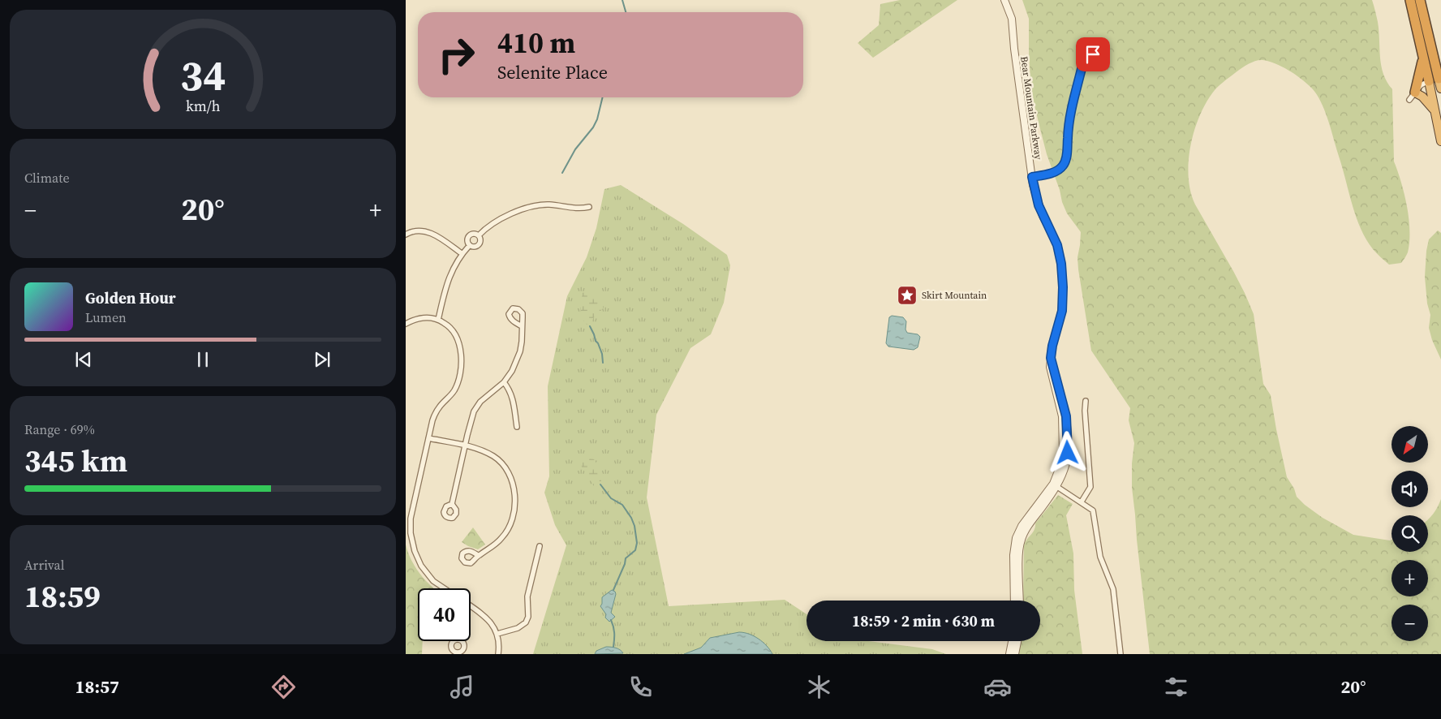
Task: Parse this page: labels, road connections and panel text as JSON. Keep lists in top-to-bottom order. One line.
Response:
{"streets":{"street":["Bear Mountain Parkway"]},"places":{"place":["Skirt Mountain"]},"north":"bottom left","page":{"turn":["410 m","Selenite Place"],"tile":["Climate",["Range · 69%","345 km"],["Arrival","18:59"]],"heat":["−","20°","+"],"song":["Golden Hour","Lumen"],"map_buttons":["+","−"],"limit":"40","trip":"18:59 · 2 min · 630 m","tabs":["18:57","20°"],"gauge":["34","km/h"]}}
